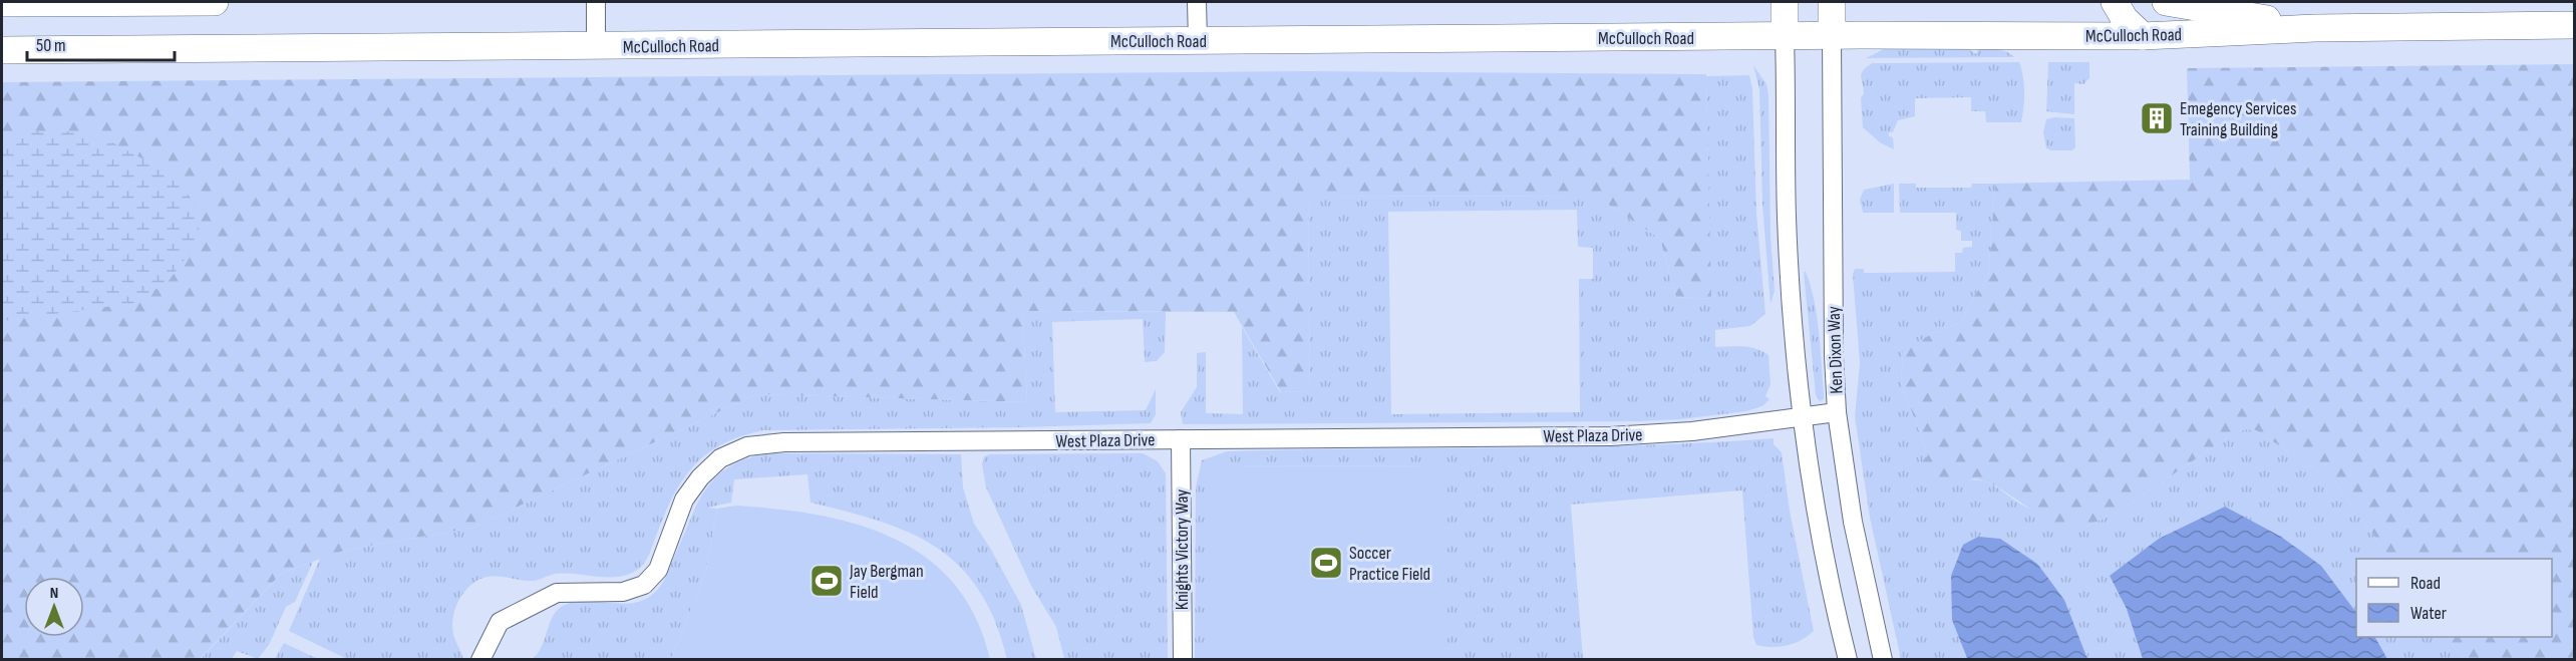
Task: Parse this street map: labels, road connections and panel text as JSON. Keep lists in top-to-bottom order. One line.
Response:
{"streets":{"main road":["McCulloch Road"],"street":["Ken Dixon Way","West Plaza Drive","Knights Victory Way"]},"crossings":[["McCulloch Road","Ken Dixon Way"],["Ken Dixon Way","West Plaza Drive"],["West Plaza Drive","Knights Victory Way"]],"places":{"building":["Emegency Services Training Building"],"sports":["Soccer Practice Field","Jay Bergman Field"]},"legend":["Road","Water"],"scale_bar":"50 m","north":"top"}
